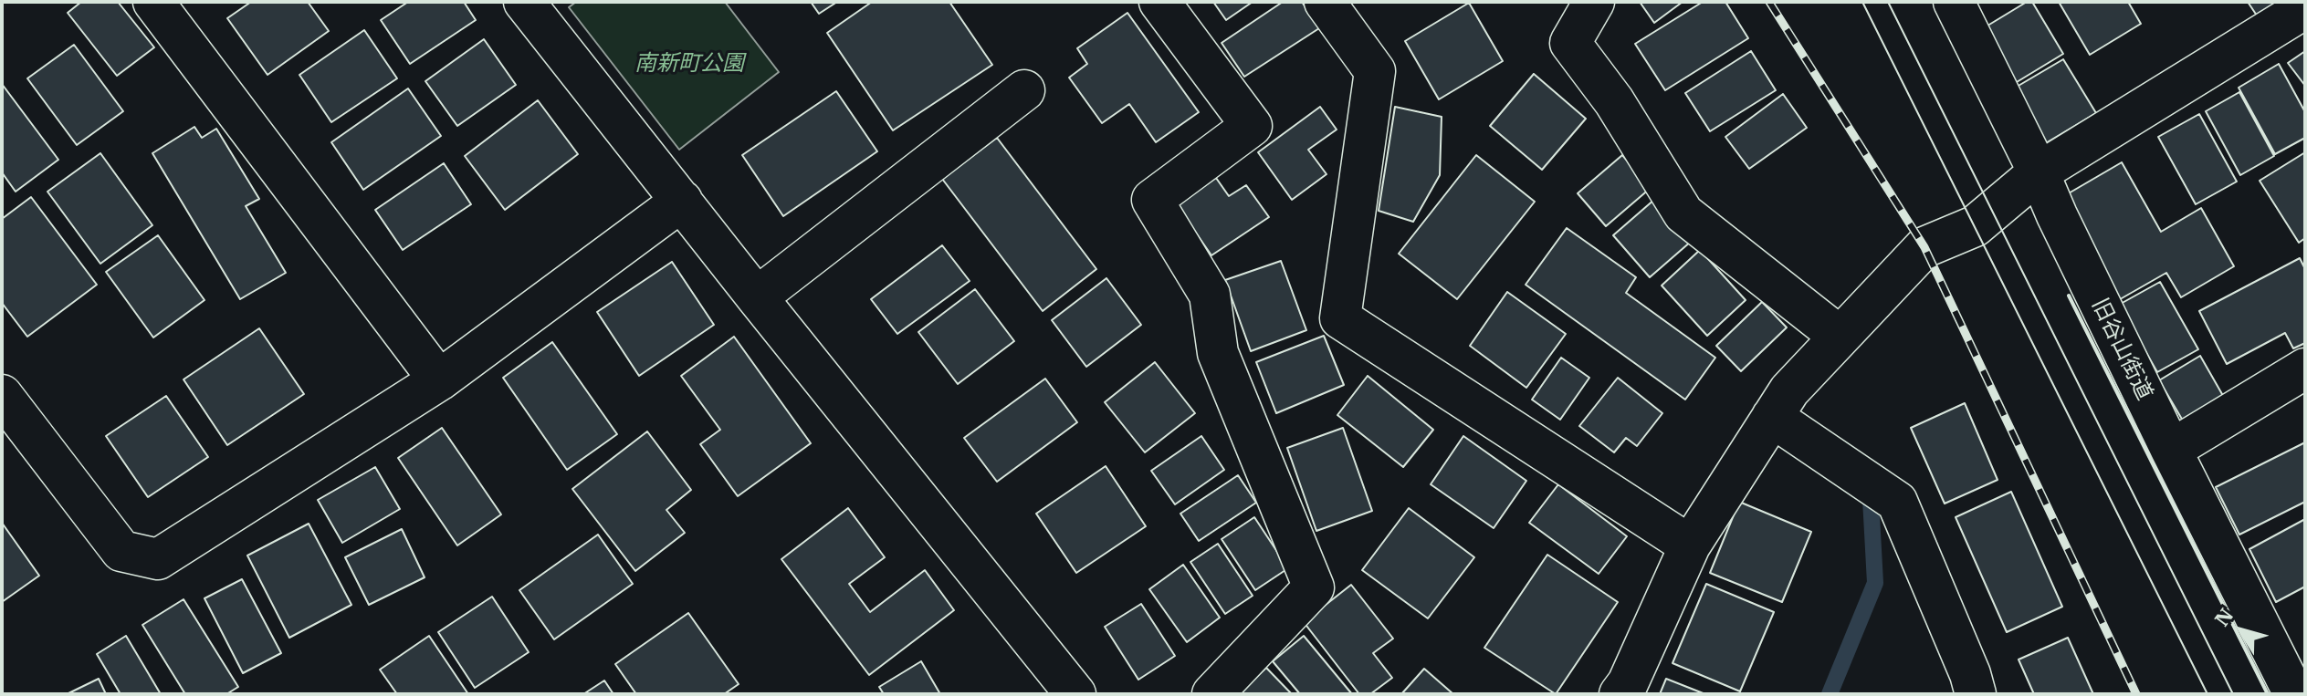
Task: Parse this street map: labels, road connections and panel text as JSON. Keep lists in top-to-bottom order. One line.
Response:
{"streets":{"street":["旧谷山街道"]},"parks":["南新町公園"],"north":"top left"}
